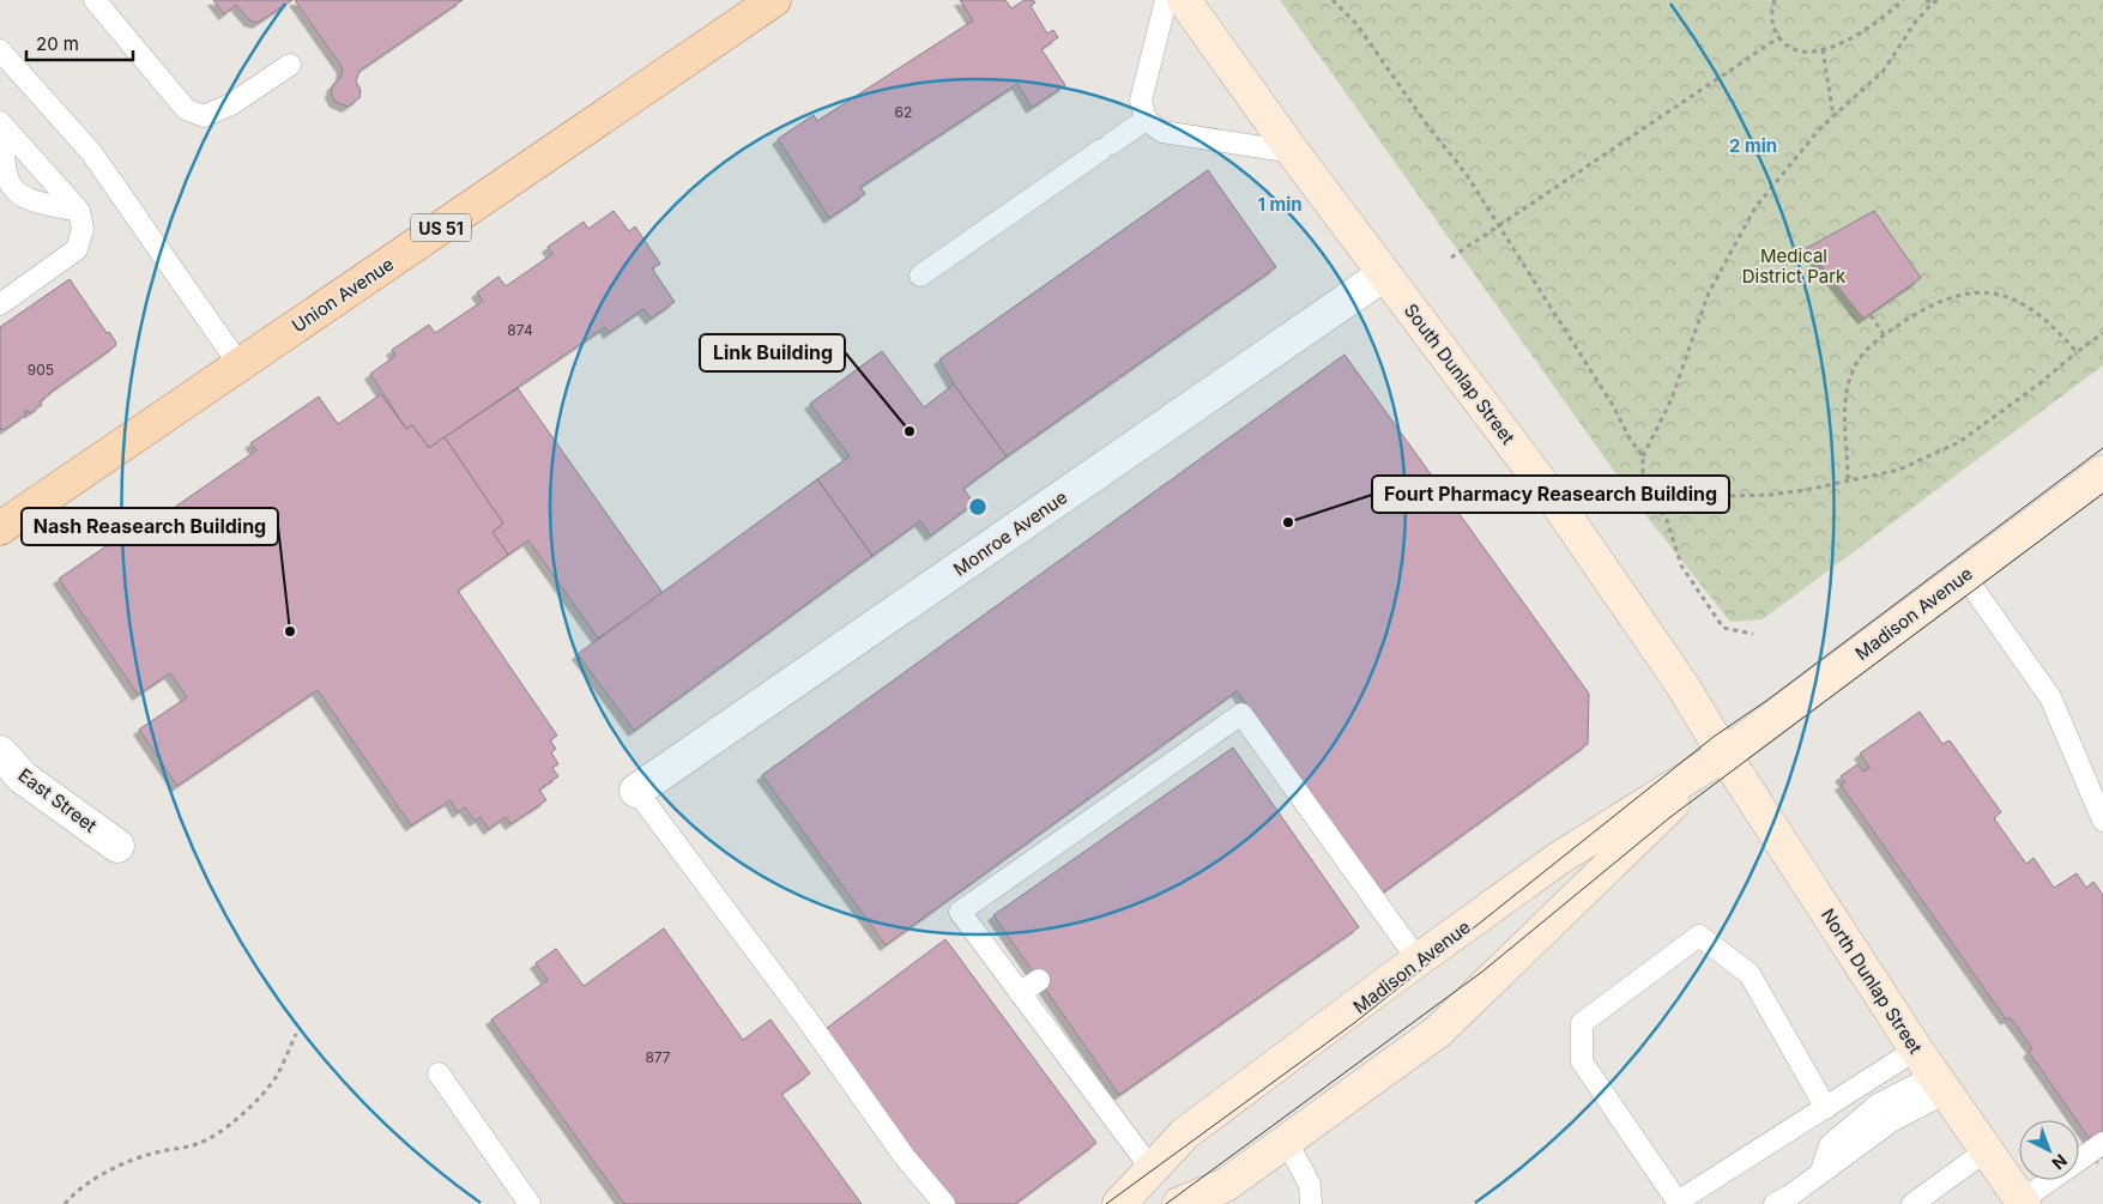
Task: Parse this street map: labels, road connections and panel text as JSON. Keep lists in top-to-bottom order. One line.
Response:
{"streets":{"main road":["US 51","Union Avenue"],"street":["South Dunlap Street","Monroe Avenue","Madison Avenue","East Street","North Dunlap Street"]},"crossings":[["South Dunlap Street","Monroe Avenue"],["South Dunlap Street","Madison Avenue"],["South Dunlap Street","North Dunlap Street"],["Madison Avenue","North Dunlap Street"]],"parks":["Medical District Park"],"places":["Link Building","Fourt Pharmacy Reasearch Building","Nash Reasearch Building"],"house_numbers":["62","874","905","877"],"scale_bar":"20 m","north":"bottom right","rings":["2 min","1 min"]}
